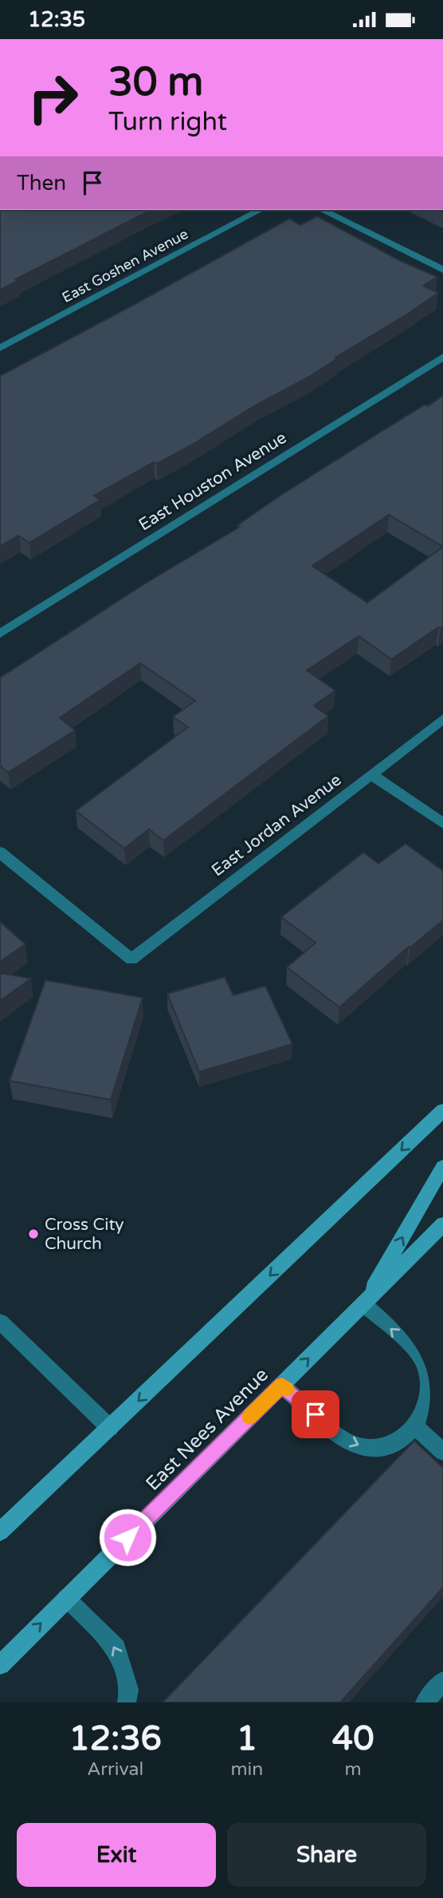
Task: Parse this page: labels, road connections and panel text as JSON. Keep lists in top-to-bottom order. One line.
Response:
{"streets":{"main road":["East Nees Avenue"],"street":["East Goshen Avenue","East Houston Avenue","East Jordan Avenue"]},"places":["Cross City Church"],"page":{"status":"12:35","turn":["30 m","Turn right"],"then":"Then","eta":["12:36","Arrival","1","min","40","m"],"buttons":["Exit","Share"]}}
